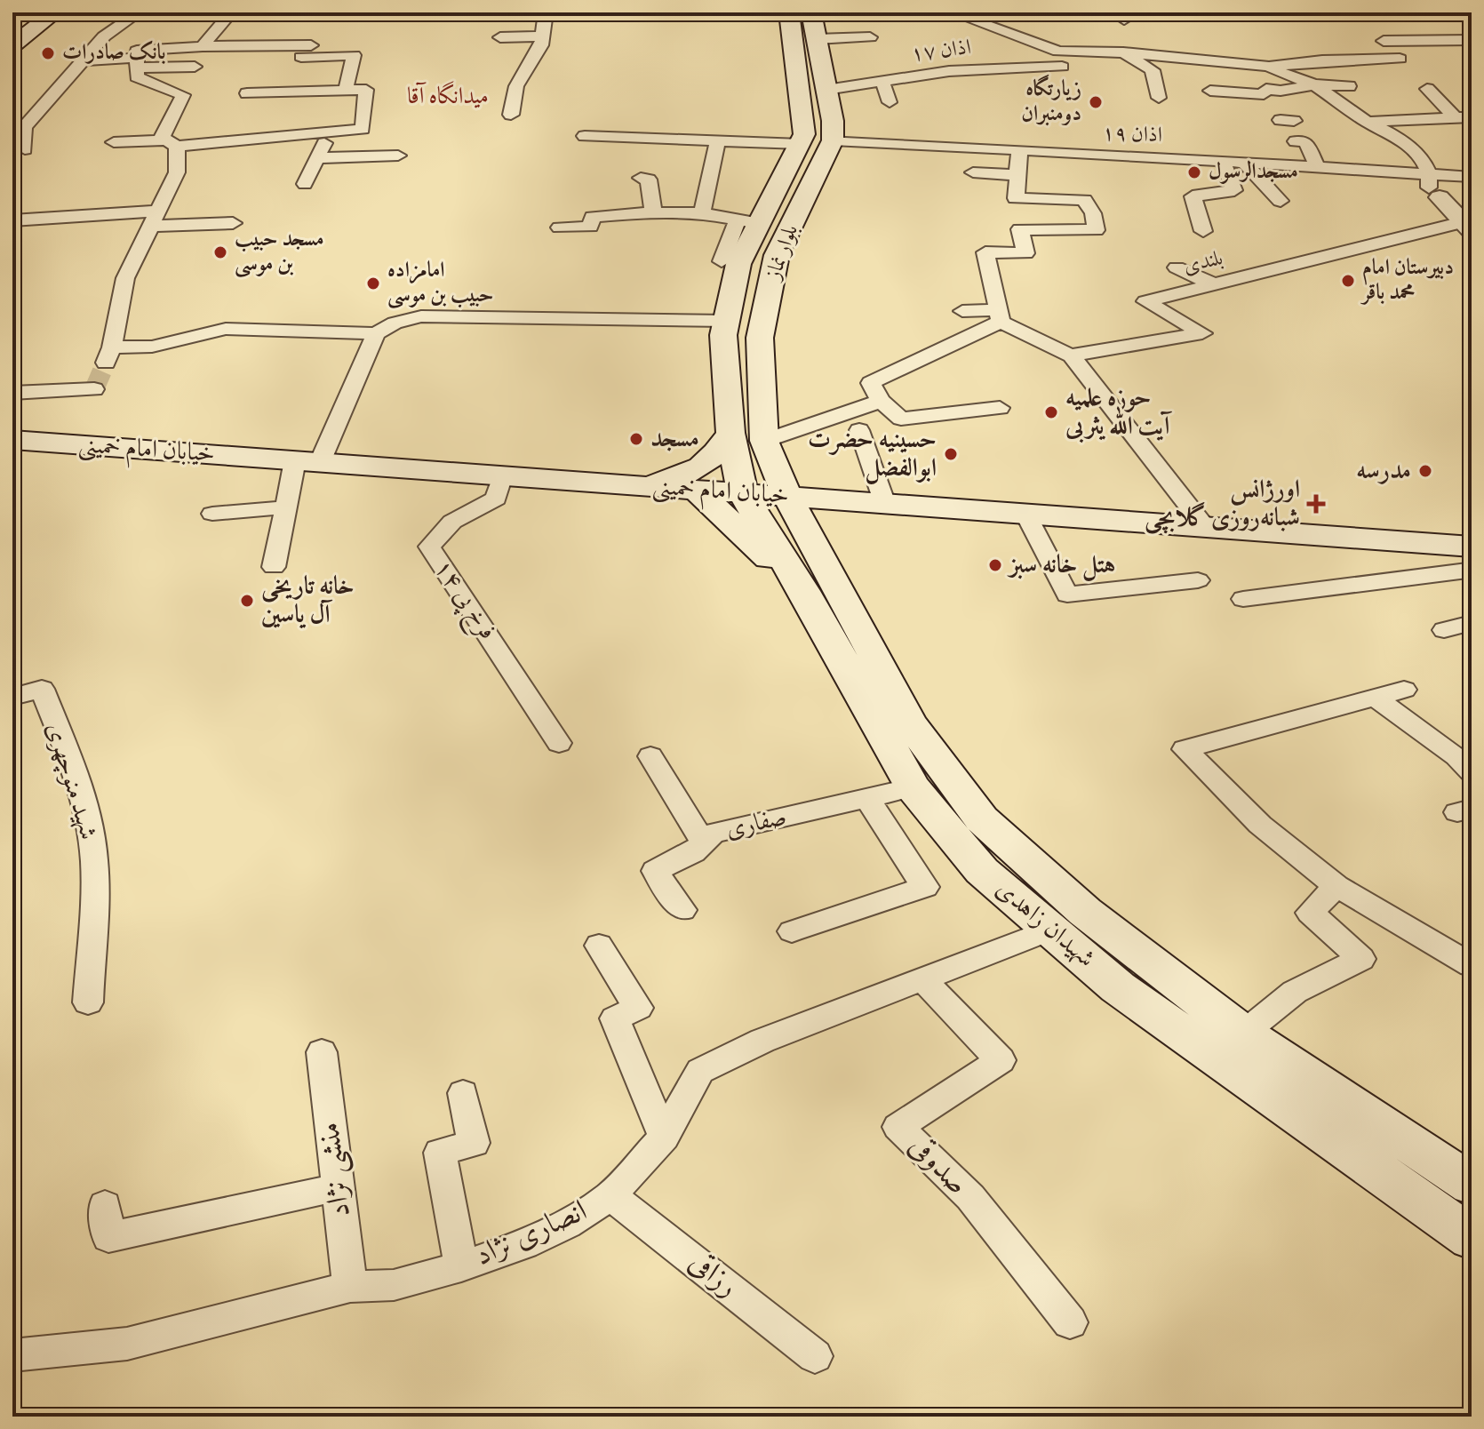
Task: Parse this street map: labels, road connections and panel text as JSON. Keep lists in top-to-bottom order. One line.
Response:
{"streets":{"main road":["بلوار نماز","خیابان امام خمینی","شهیدان زاهدی"],"street":["اذان ۱۷","اذان ۱۹","بلندی","فرخ پی ۱۴","شهید منوچهری","صفاری","صدوقی","منشی نژاد","انصاری نژاد","رزاقی"]},"crossings":[["اذان ۱۹","بلوار نماز"],["بلوار نماز","خیابان امام خمینی"],["بلوار نماز","شهیدان زاهدی"],["خیابان امام خمینی","فرخ پی ۱۴"],["خیابان امام خمینی","شهیدان زاهدی"],["صفاری","شهیدان زاهدی"],["شهیدان زاهدی","انصاری نژاد"],["صدوقی","انصاری نژاد"],["منشی نژاد","انصاری نژاد"],["انصاری نژاد","رزاقی"]],"districts":["میدانگاه آقا"],"places":{"other":["بانک صادرات","زیارتگاه دومنبران","مسجدالرسول","مسجد حبیب بن موسی","دبیرستان امام محمد باقر","امامزاده حبیب بن موسی","حوزه علمیه آیت الله یثربی","مسجد","حسینیه حضرت ابوالفضل","مدرسه","هتل خانه سبز","خانه تاریخی آل یاسین"],"health":["اورژانس شبانه‌روزی گلابچی"]}}
